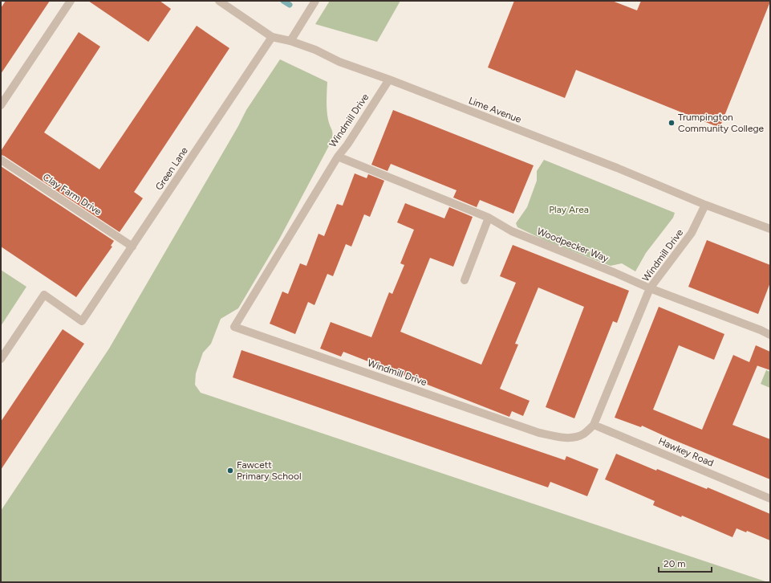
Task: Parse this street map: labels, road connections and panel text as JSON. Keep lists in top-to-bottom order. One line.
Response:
{"streets":{"street":["Lime Avenue","Windmill Drive","Green Lane","Clay Farm Drive","Woodpecker Way","Hawkey Road"]},"crossings":[["Lime Avenue","Windmill Drive"],["Lime Avenue","Green Lane"],["Windmill Drive","Woodpecker Way"],["Windmill Drive","Hawkey Road"],["Green Lane","Clay Farm Drive"]],"parks":["Play Area"],"places":["Trumpington Community College","Fawcett Primary School"],"scale_bar":"20 m"}
